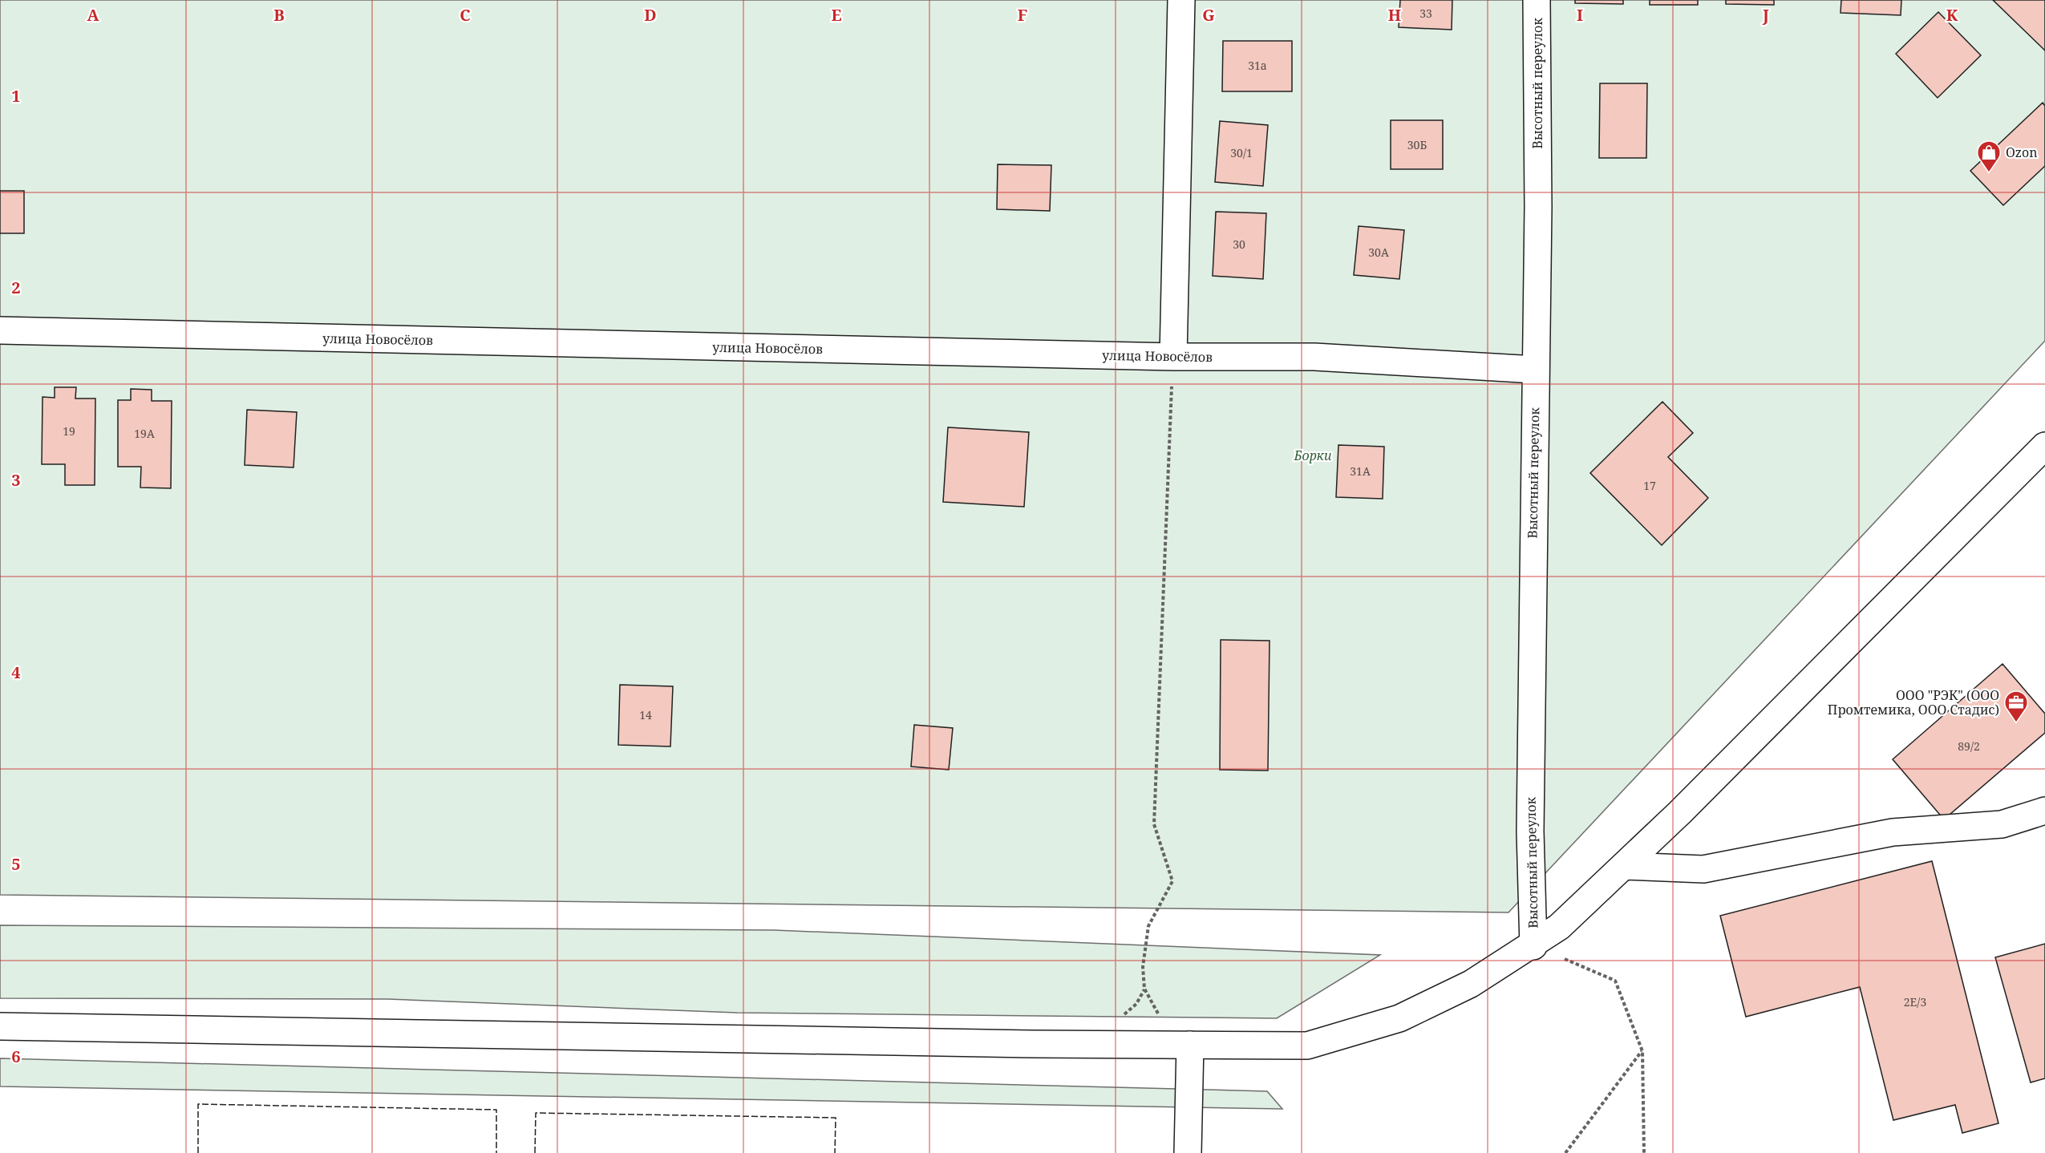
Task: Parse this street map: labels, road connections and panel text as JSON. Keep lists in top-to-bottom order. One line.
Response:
{"streets":{"street":["Высотный переулок","улица Новосёлов"]},"crossings":[["Высотный переулок","улица Новосёлов"]],"parks":["Борки"],"places":{"shop":["Ozon"],"office":["ООО \"РЭК\" (ООО Промтемика, ООО Стадис)"]},"house_numbers":["33","31а","30Б","30/1","30","30А","19","19А","31А","17","14","89/2","2Е/3"],"grid":{"columns":["A","B","C","D","E","F","G","H","I","J","K"],"rows":["1","2","3","4","5","6"]}}
